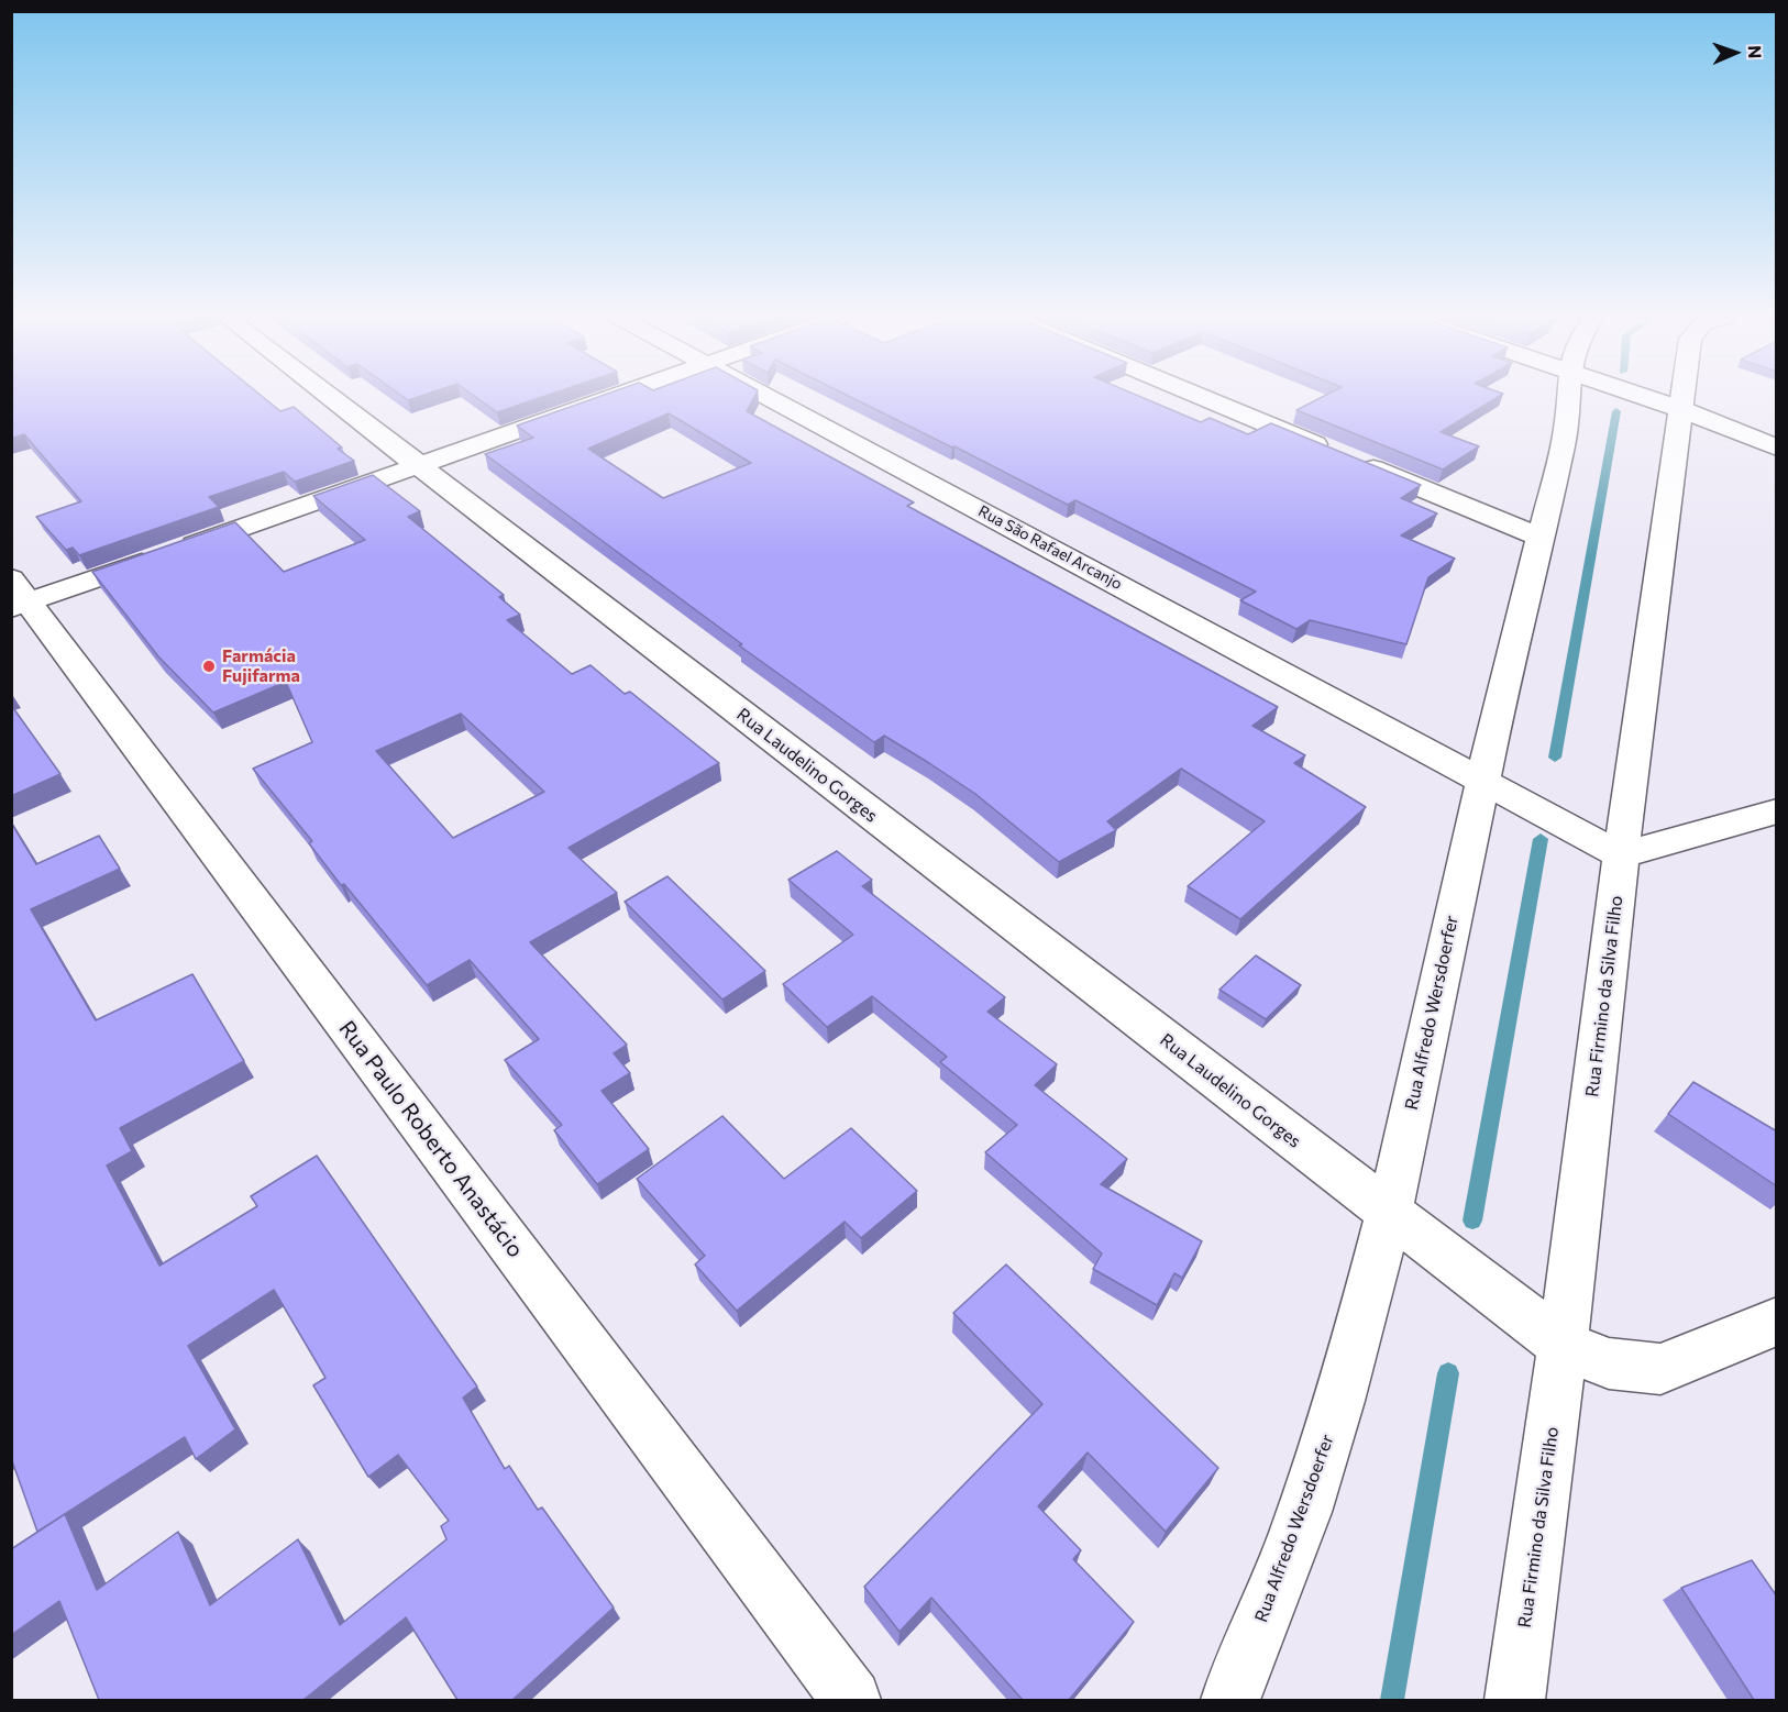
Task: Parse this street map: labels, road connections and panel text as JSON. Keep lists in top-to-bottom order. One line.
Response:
{"streets":{"street":["Rua São Rafael Arcanjo","Rua Laudelino Gorges","Rua Firmino da Silva Filho","Rua Alfredo Wersdoerfer","Rua Paulo Roberto Anastácio"]},"crossings":[["Rua São Rafael Arcanjo","Rua Firmino da Silva Filho"],["Rua São Rafael Arcanjo","Rua Alfredo Wersdoerfer"],["Rua Laudelino Gorges","Rua Firmino da Silva Filho"],["Rua Laudelino Gorges","Rua Alfredo Wersdoerfer"]],"places":["Farmácia Fujifarma"],"north":"right"}
